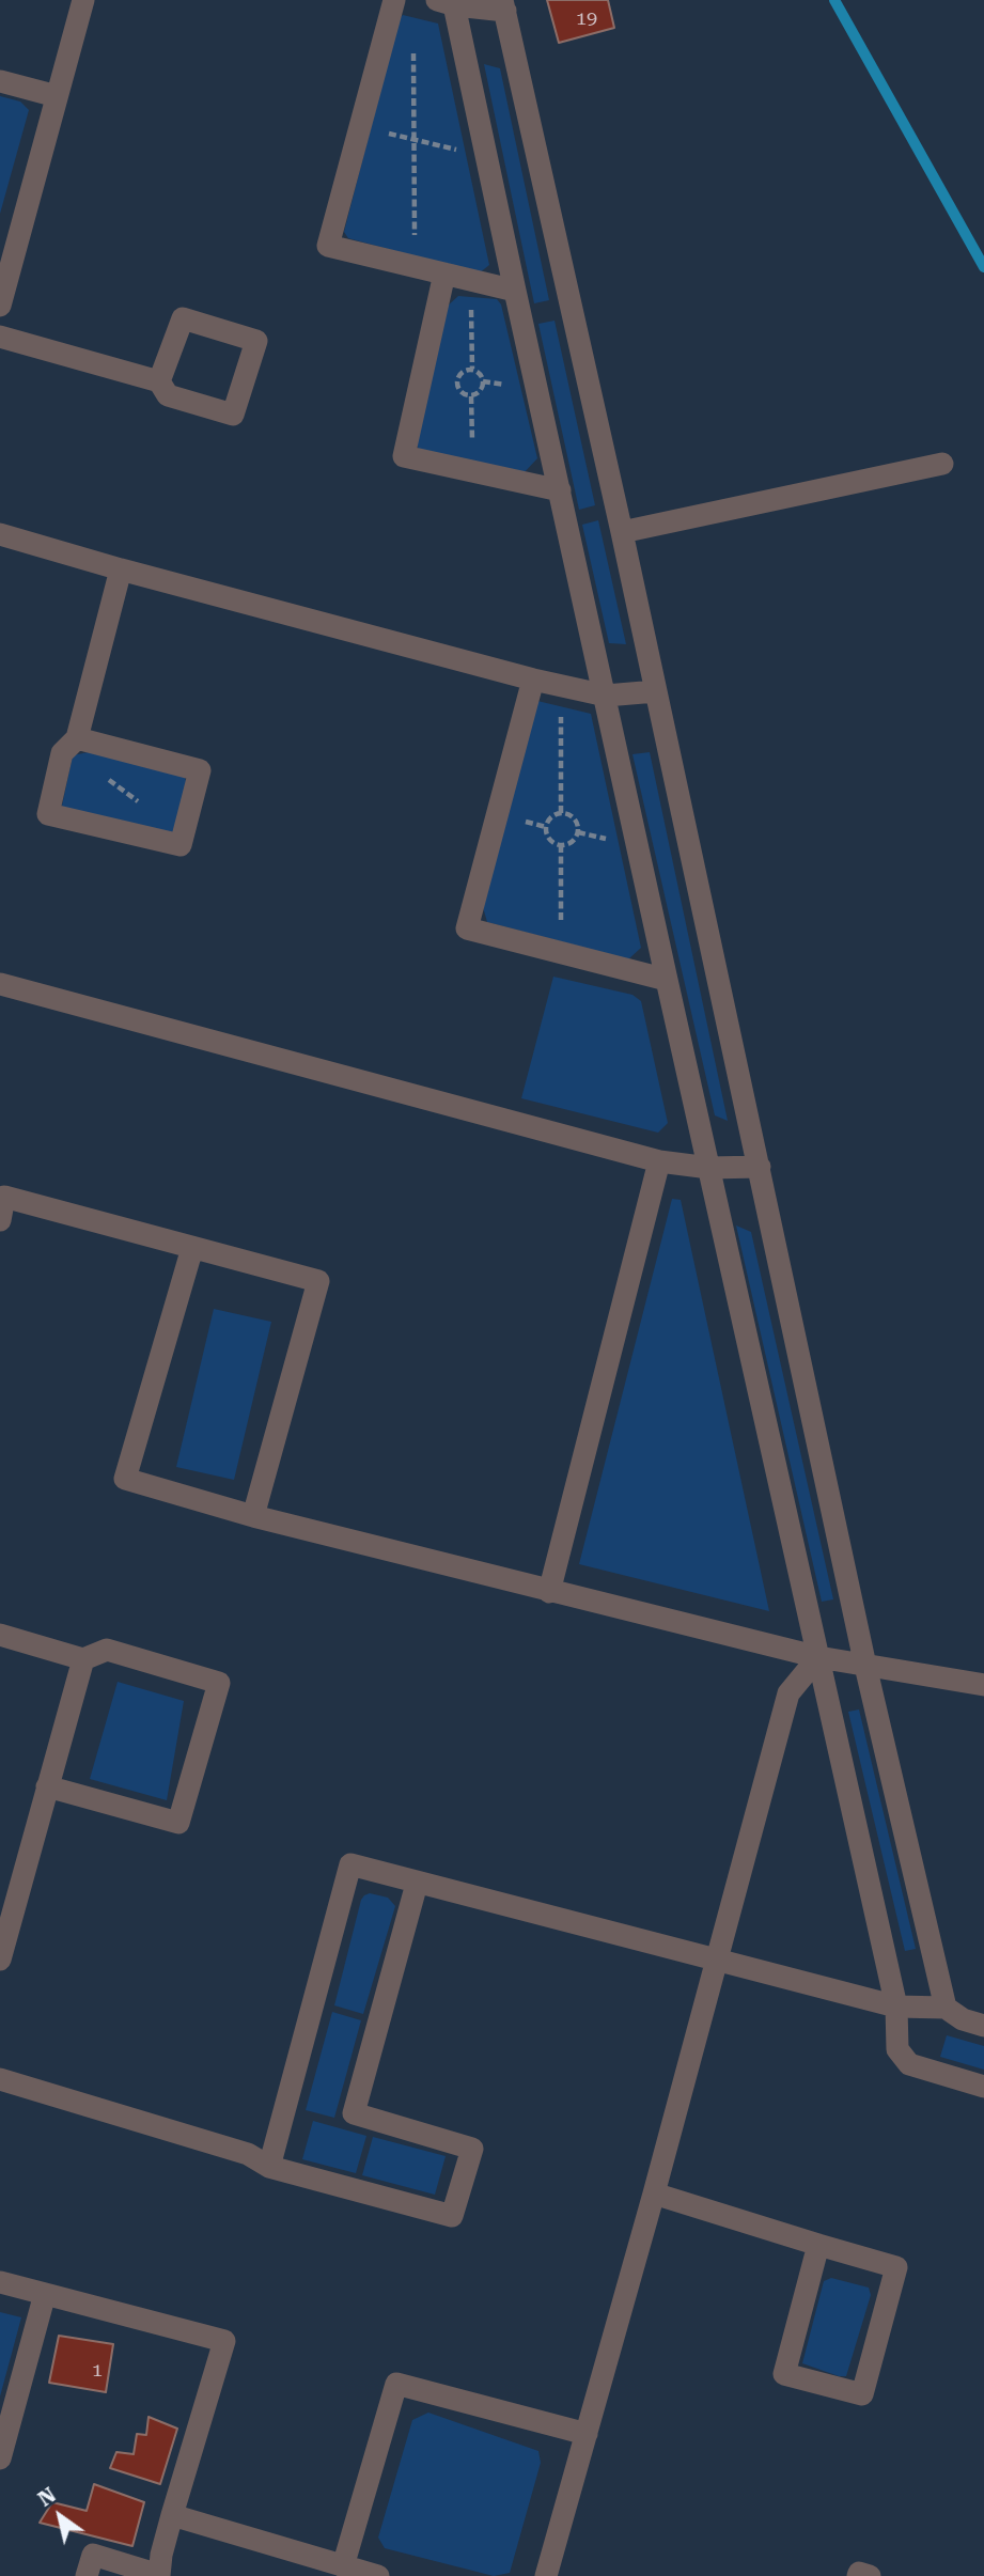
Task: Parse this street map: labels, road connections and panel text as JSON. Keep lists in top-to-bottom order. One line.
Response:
{"house_numbers":["19","1"],"north":"top left"}
